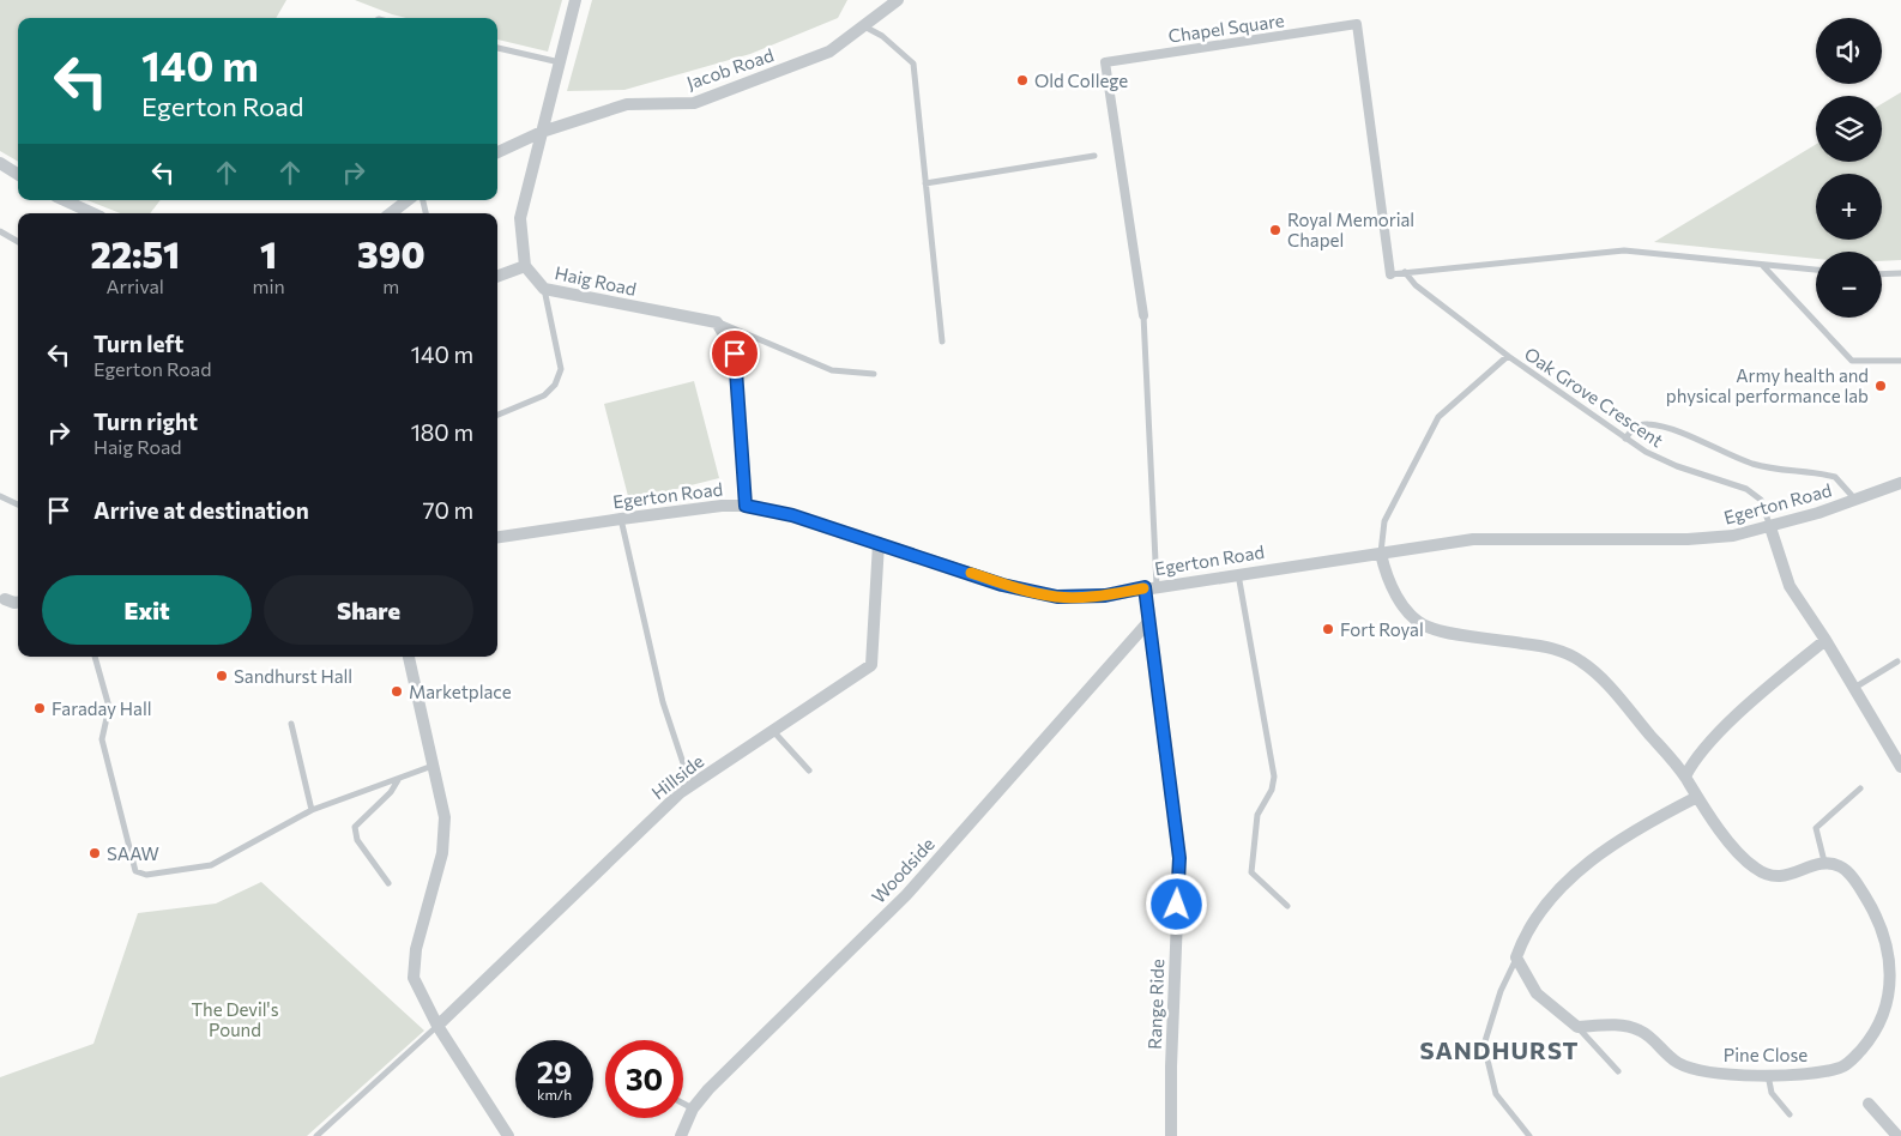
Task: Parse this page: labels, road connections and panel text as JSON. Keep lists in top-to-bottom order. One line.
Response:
{"streets":{"street":["Chapel Square","Jacob Road","Haig Road","Egerton Road","Hillside","Woodside","Range Ride","Pine Close"],"lane":["Oak Grove Crescent"]},"crossings":[["Oak Grove Crescent","Egerton Road"],["Egerton Road","Hillside"],["Egerton Road","Range Ride"],["Woodside","Range Ride"]],"districts":["SANDHURST"],"parks":["The Devil's Pound"],"places":["Old College","Royal Memorial Chapel","Army health and physical performance lab","Fort Royal","Sandhurst Hall","Marketplace","Faraday Hall","SAAW"],"page":{"map_buttons":["+","−"],"turn":["140 m","Egerton Road"],"eta":["22:51","Arrival","1","min","390","m"],"list":[{"name":"Turn left","note":"Egerton Road","value":"140 m"},{"name":"Turn right","note":"Haig Road","value":"180 m"},{"name":"Arrive at destination","value":"70 m"}],"buttons":["Exit","Share"],"speed":"29 km/h","limit":"30"}}
